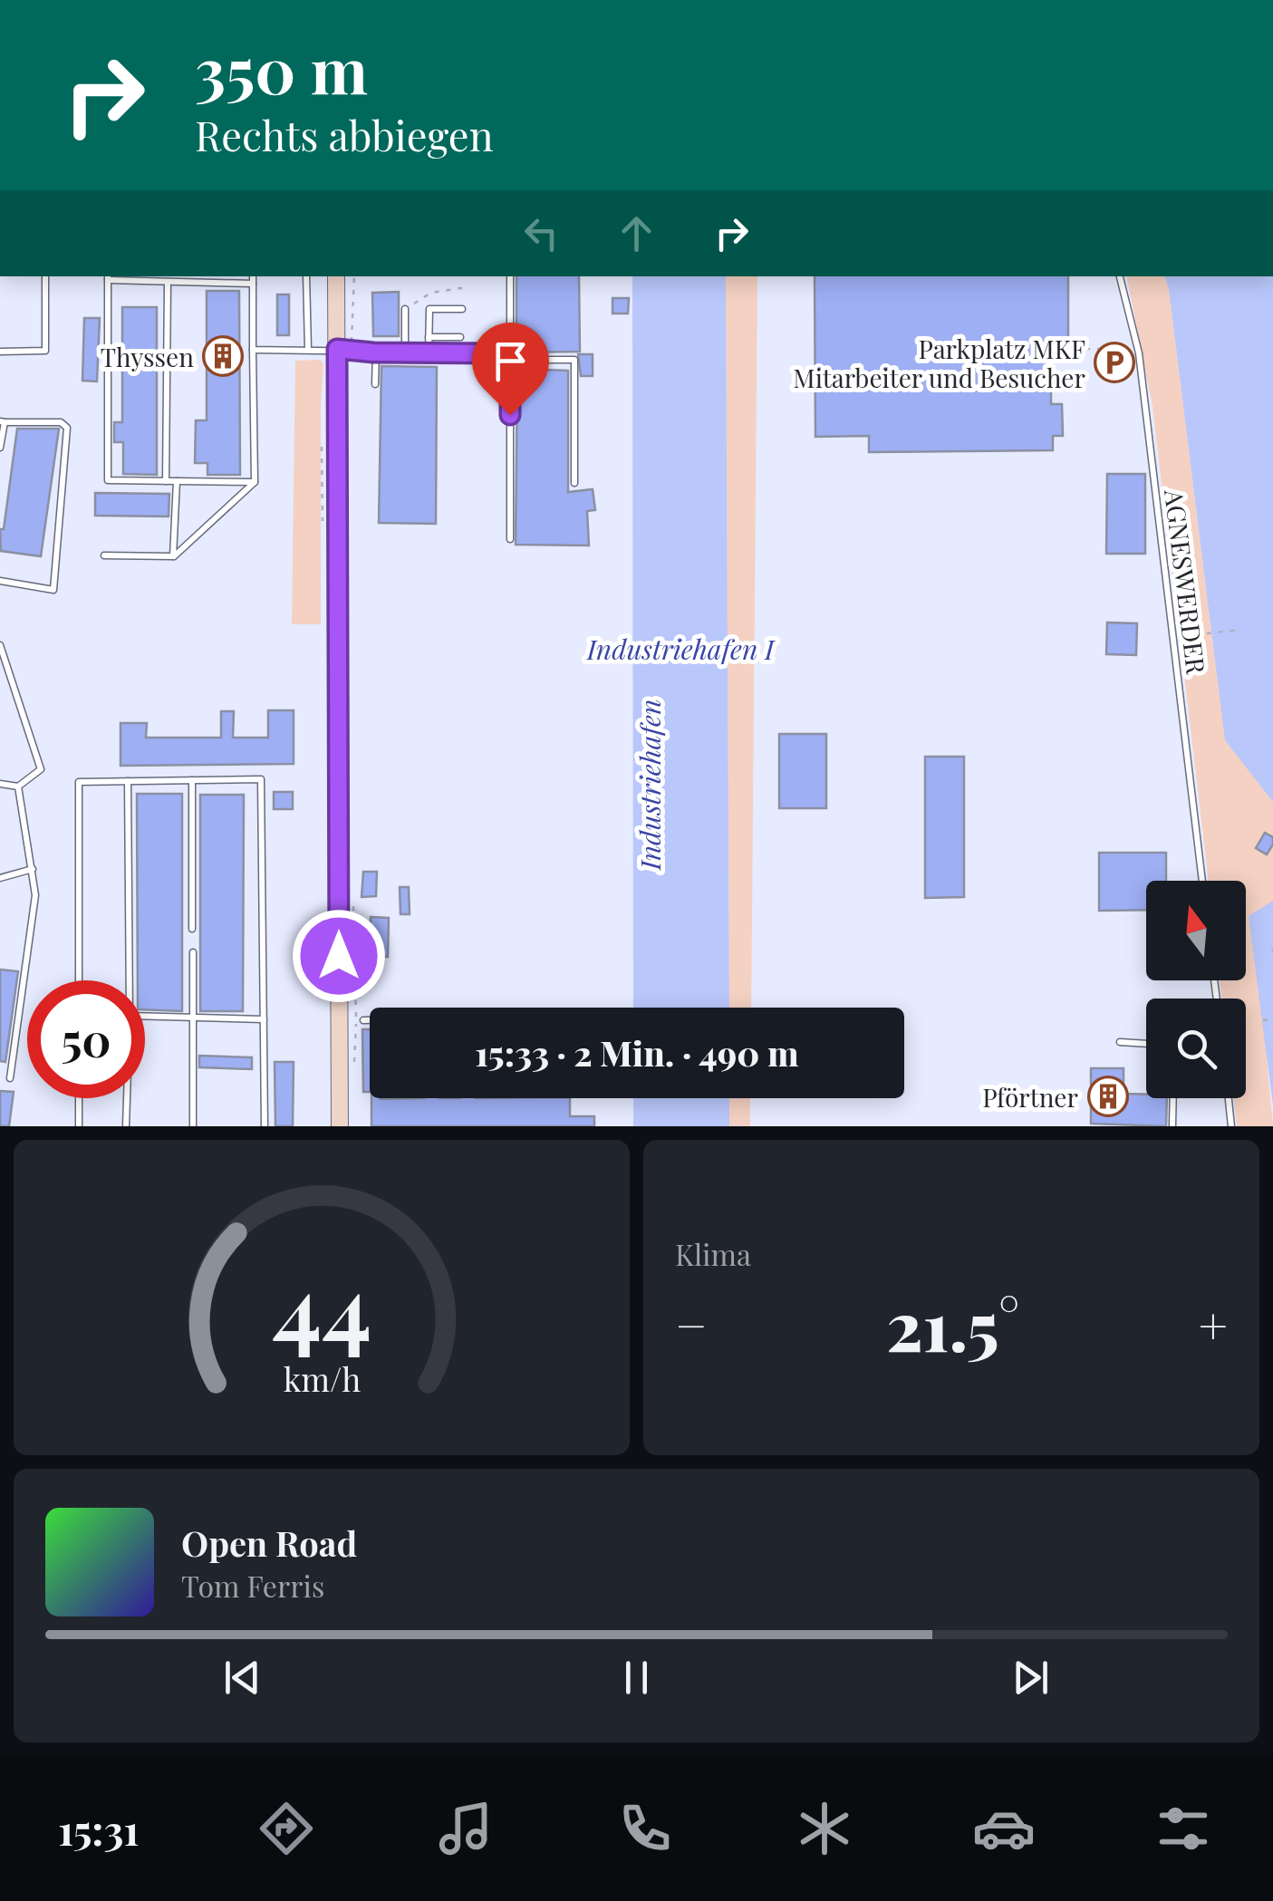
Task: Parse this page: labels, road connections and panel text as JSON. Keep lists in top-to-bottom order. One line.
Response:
{"streets":{"lane":["AGNESWERDER"]},"water":["Industriehafen I","Industriehafen"],"places":{"building":["Thyssen","Pförtner"],"parking":["Parkplatz MKF Mitarbeiter und Besucher"]},"north":"top","page":{"turn":["350 m","Rechts abbiegen"],"limit":"50","trip":"15:33 · 2 Min. · 490 m","tile":"Klima","heat":["−","21.5°","+"],"song":["Open Road","Tom Ferris"],"tabs":"15:31","gauge":["44","km/h"]}}
